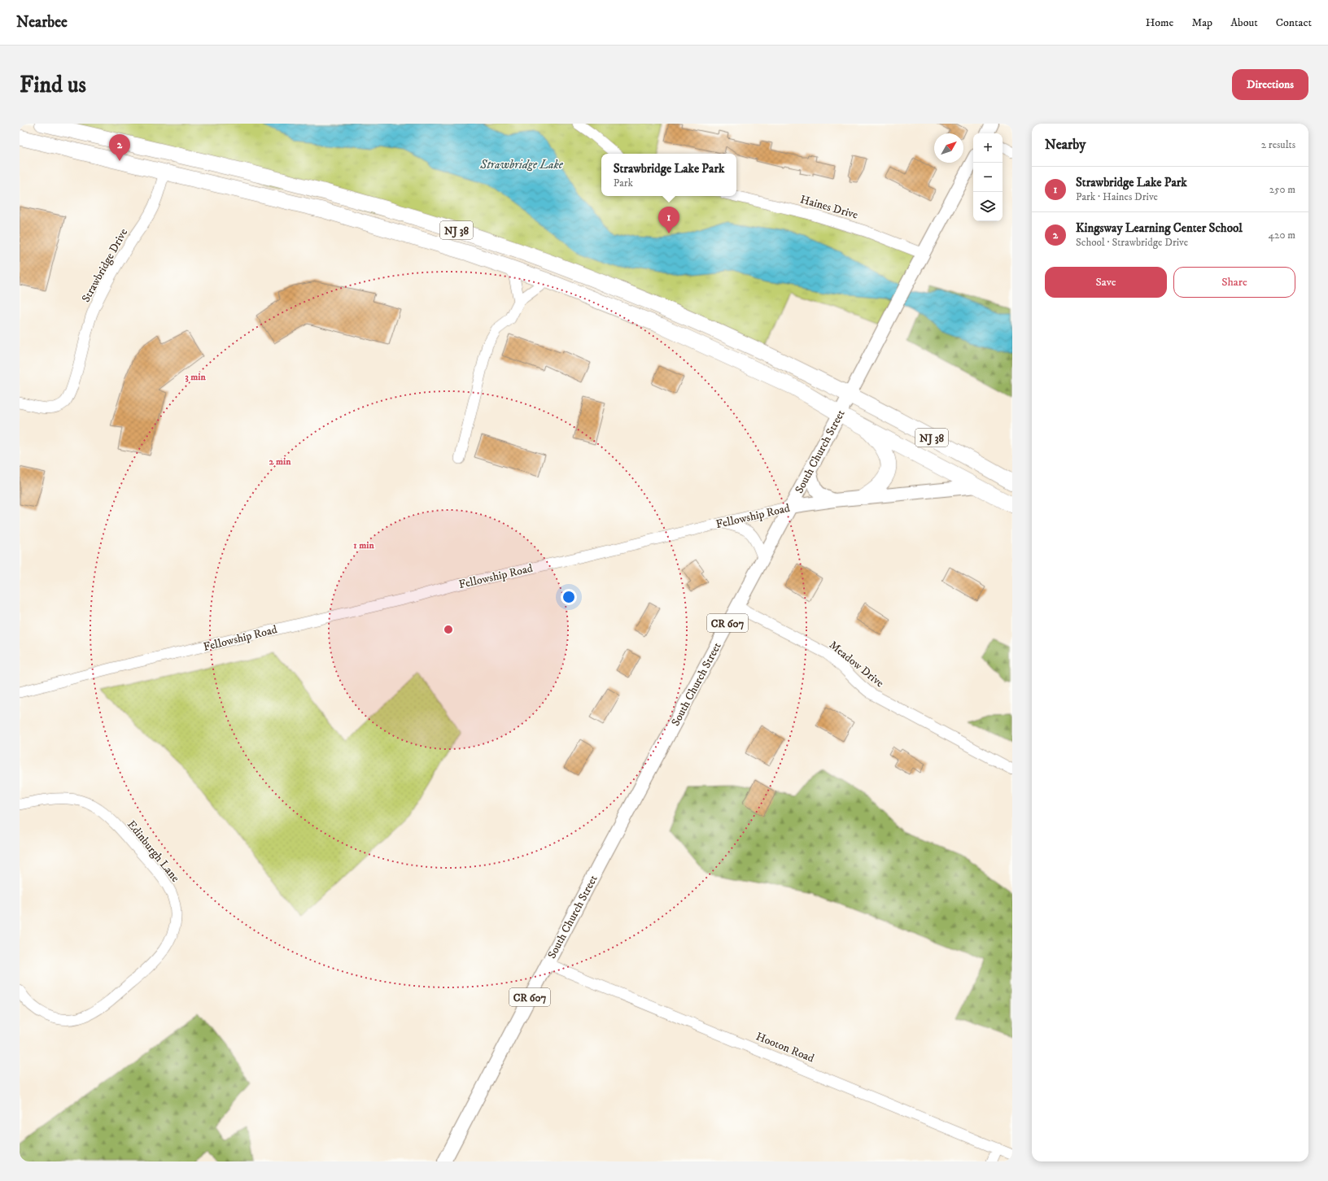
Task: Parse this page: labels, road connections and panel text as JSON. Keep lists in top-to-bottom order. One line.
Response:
{"streets":{"highway":["NJ 38"],"main road":["South Church Street","Fellowship Road","CR 607"],"street":["Haines Drive","Strawbridge Drive","Meadow Drive","Edinburgh Lane","Hooton Road"]},"crossings":[["Haines Drive","South Church Street"],["NJ 38","Strawbridge Drive"],["NJ 38","South Church Street"],["NJ 38","Fellowship Road"],["South Church Street","Fellowship Road"],["South Church Street","Meadow Drive"],["South Church Street","Hooton Road"]],"water":["Strawbridge Lake"],"north":"top right","page":{"header":"Nearbee","nav":["Home","Map","About","Contact"],"buttons":["Directions",["Save","Share"]],"title":"Find us","heading":["Nearby","2 results"],"map_buttons":["+","−"],"pins":["2","1"],"popup":["Strawbridge Lake Park","Park"],"list":[{"mark":"1","name":"Strawbridge Lake Park","note":"Park · Haines Drive","value":"250 m"},{"mark":"2","name":"Kingsway Learning Center School","note":"School · Strawbridge Drive","value":"420 m"}]},"rings":["3 min","2 min","1 min"]}
